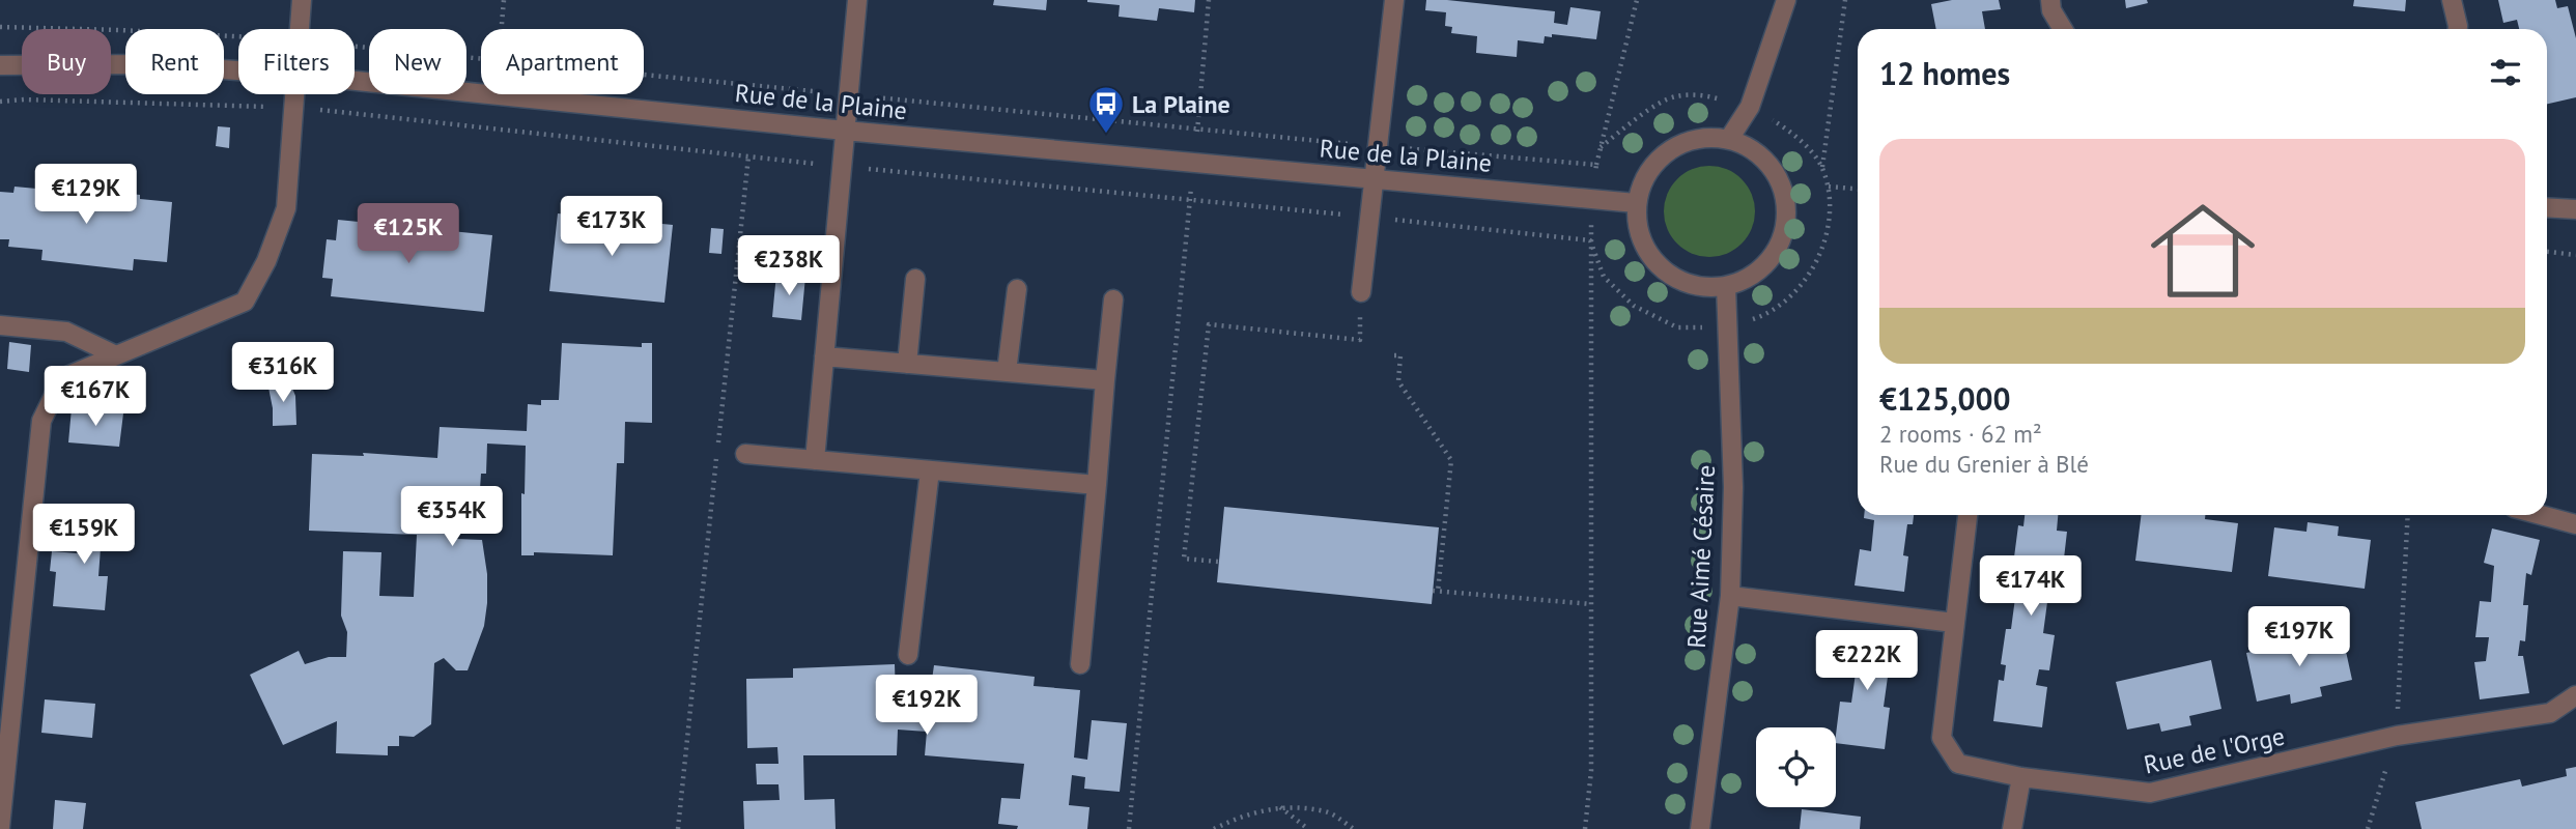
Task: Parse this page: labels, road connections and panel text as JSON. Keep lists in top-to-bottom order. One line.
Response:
{"streets":{"street":["Rue de la Plaine","Rue Aimé Césaire","Rue de l'Orge"]},"crossings":[["Rue de la Plaine","Rue Aimé Césaire"]],"places":{"bus stop":["La Plaine"]},"page":{"chip":["Buy","Rent","Filters","New","Apartment"],"heading":"12 homes","list":[{"name":"€125,000","note":"2 rooms · 62 m² · Rue du Grenier à Blé"}],"price":["€129K","€173K","€125K","€238K","€316K","€167K","€354K","€159K","€174K","€197K","€222K","€192K"]}}
